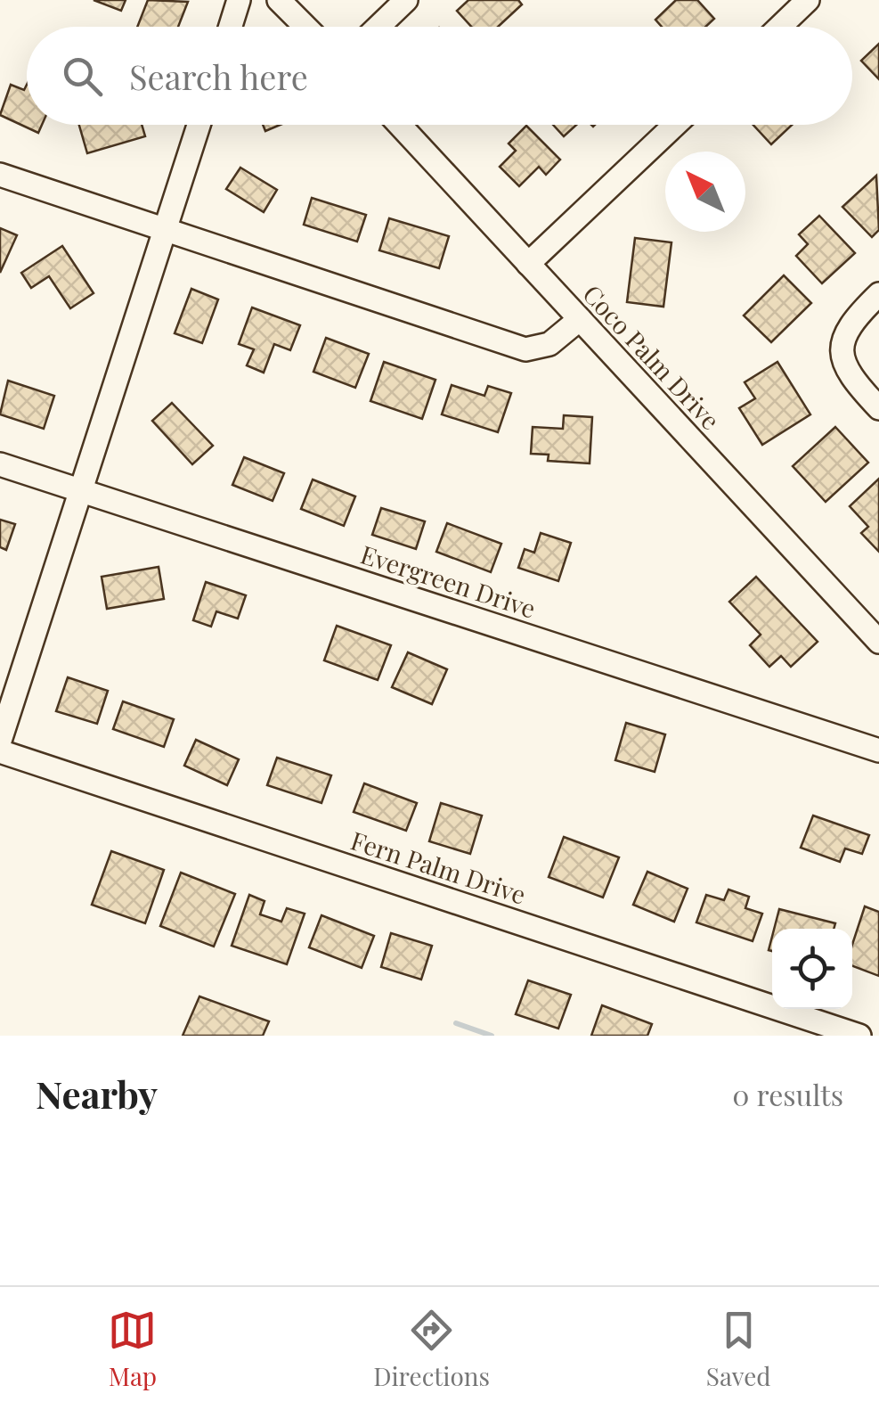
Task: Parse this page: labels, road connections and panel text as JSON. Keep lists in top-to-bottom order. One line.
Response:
{"streets":{"street":["Coco Palm Drive","Evergreen Drive","Fern Palm Drive"]},"north":"top left","page":{"search":"Search here","heading":["Nearby","0 results"],"nav":["Map","Directions","Saved"]}}
